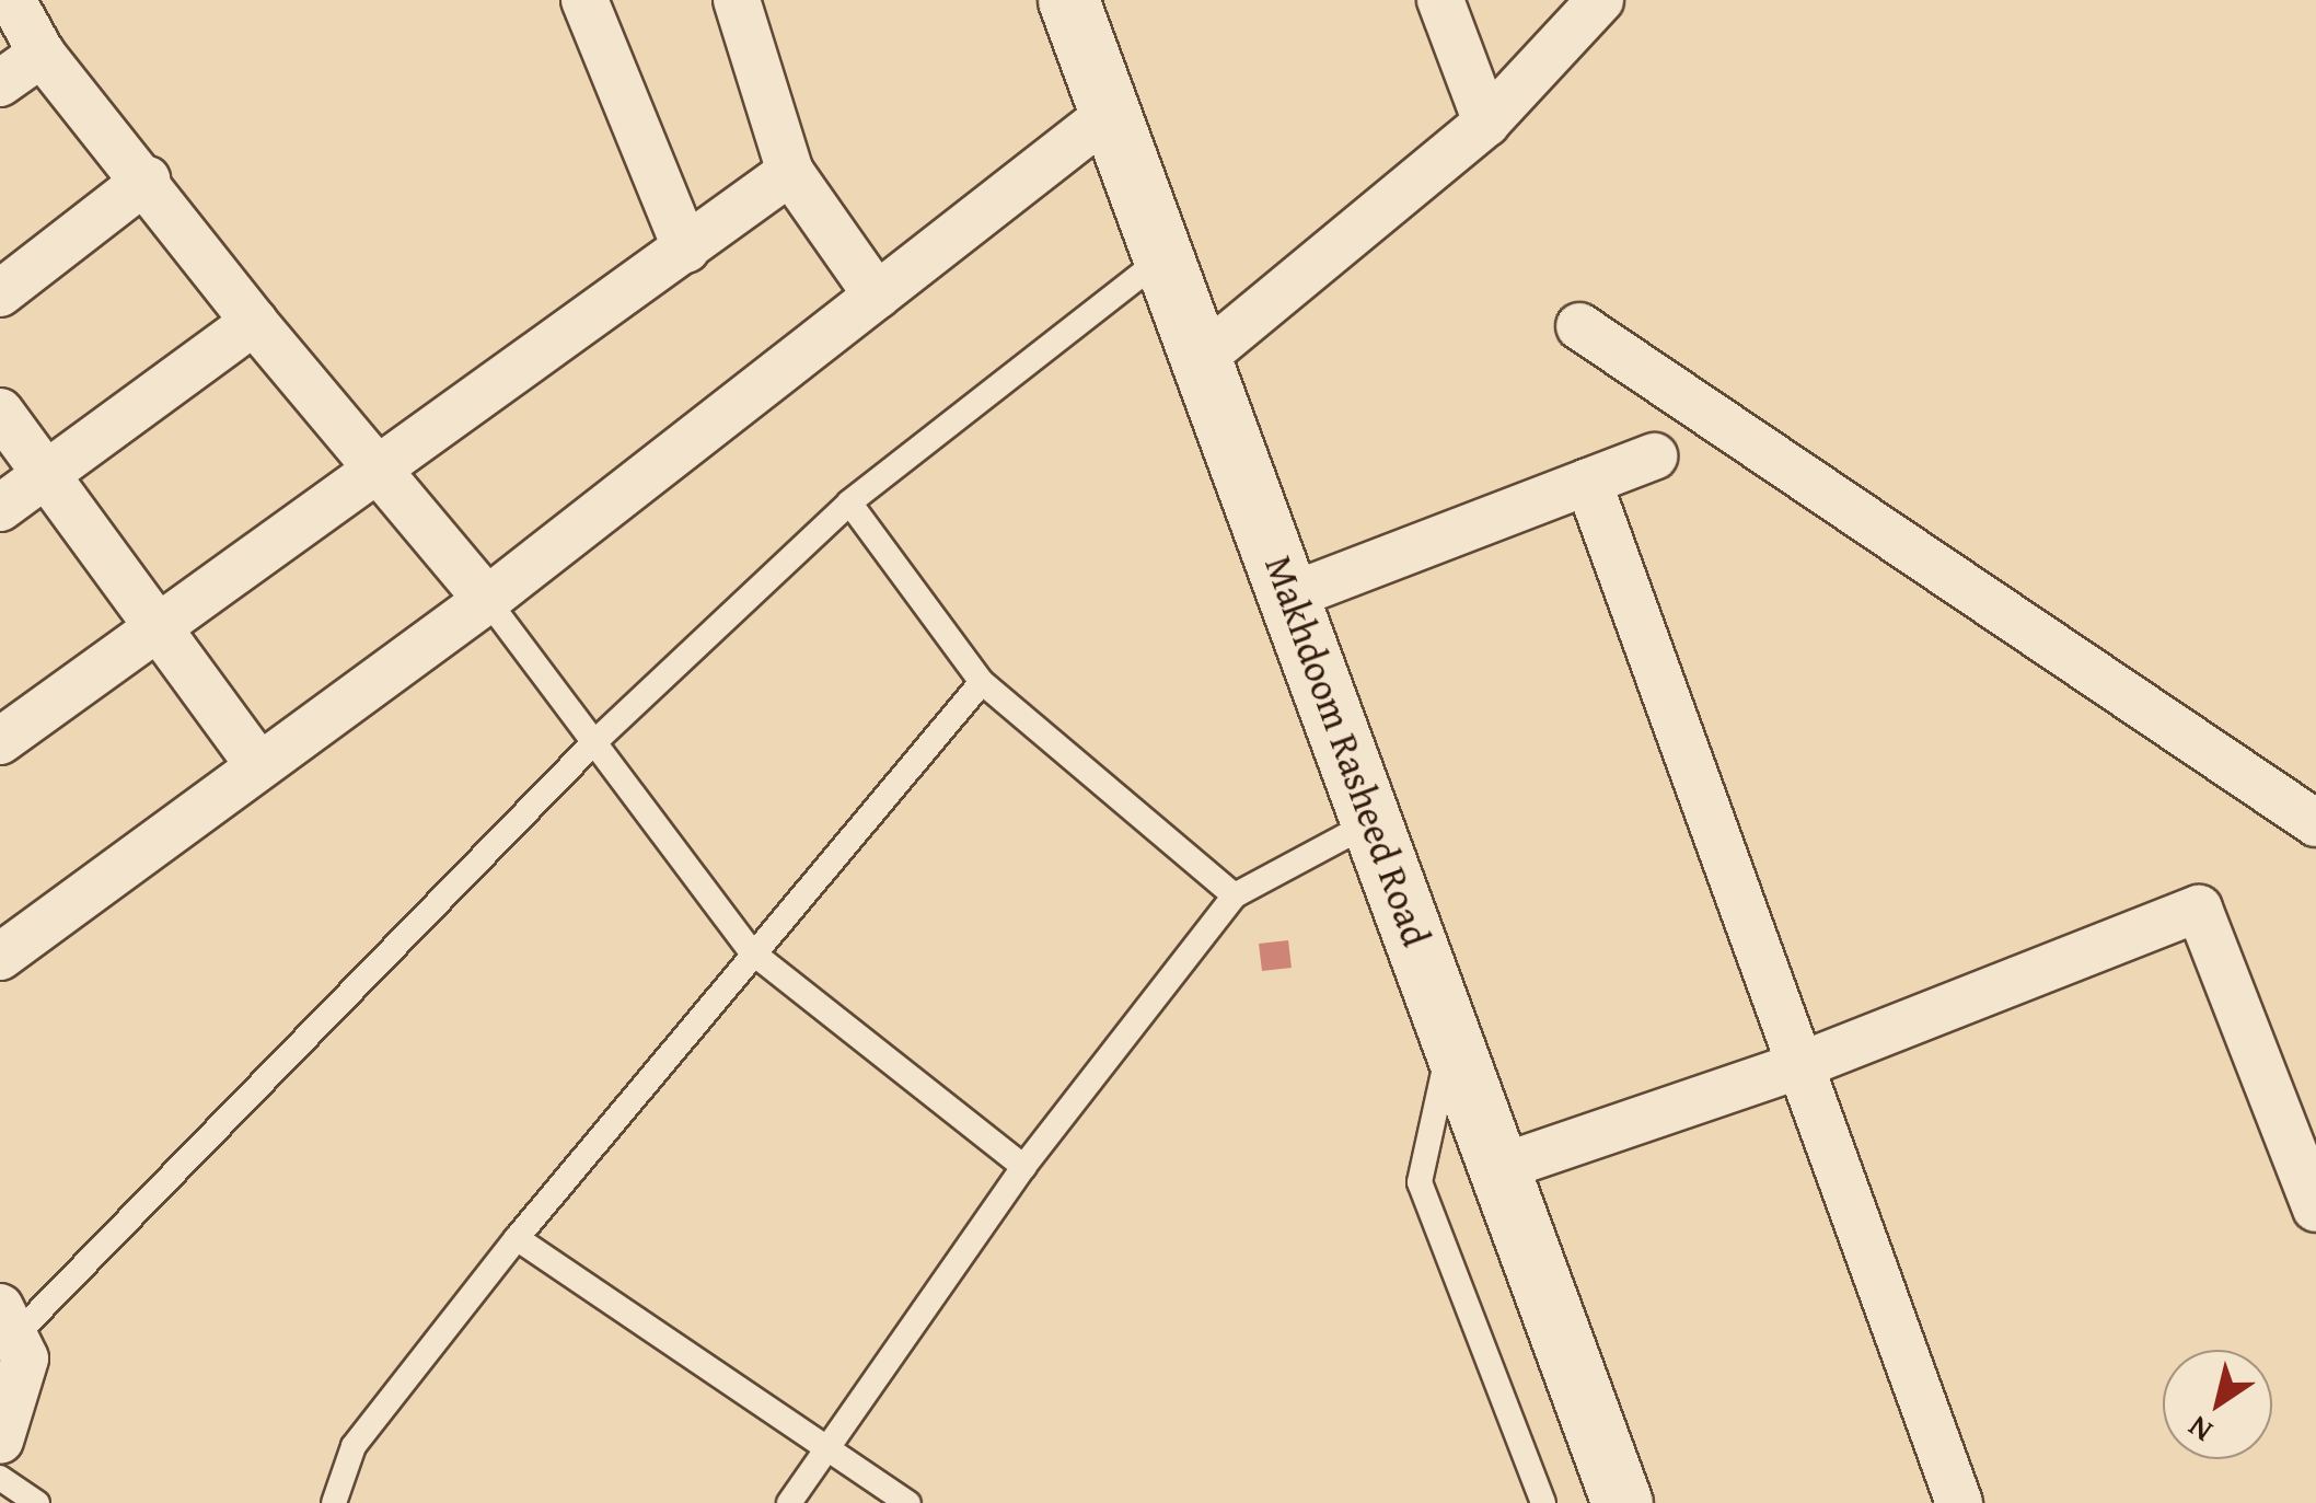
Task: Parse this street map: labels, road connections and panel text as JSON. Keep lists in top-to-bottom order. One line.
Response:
{"streets":{"main road":["Makhdoom Rasheed Road"]},"north":"bottom left"}
